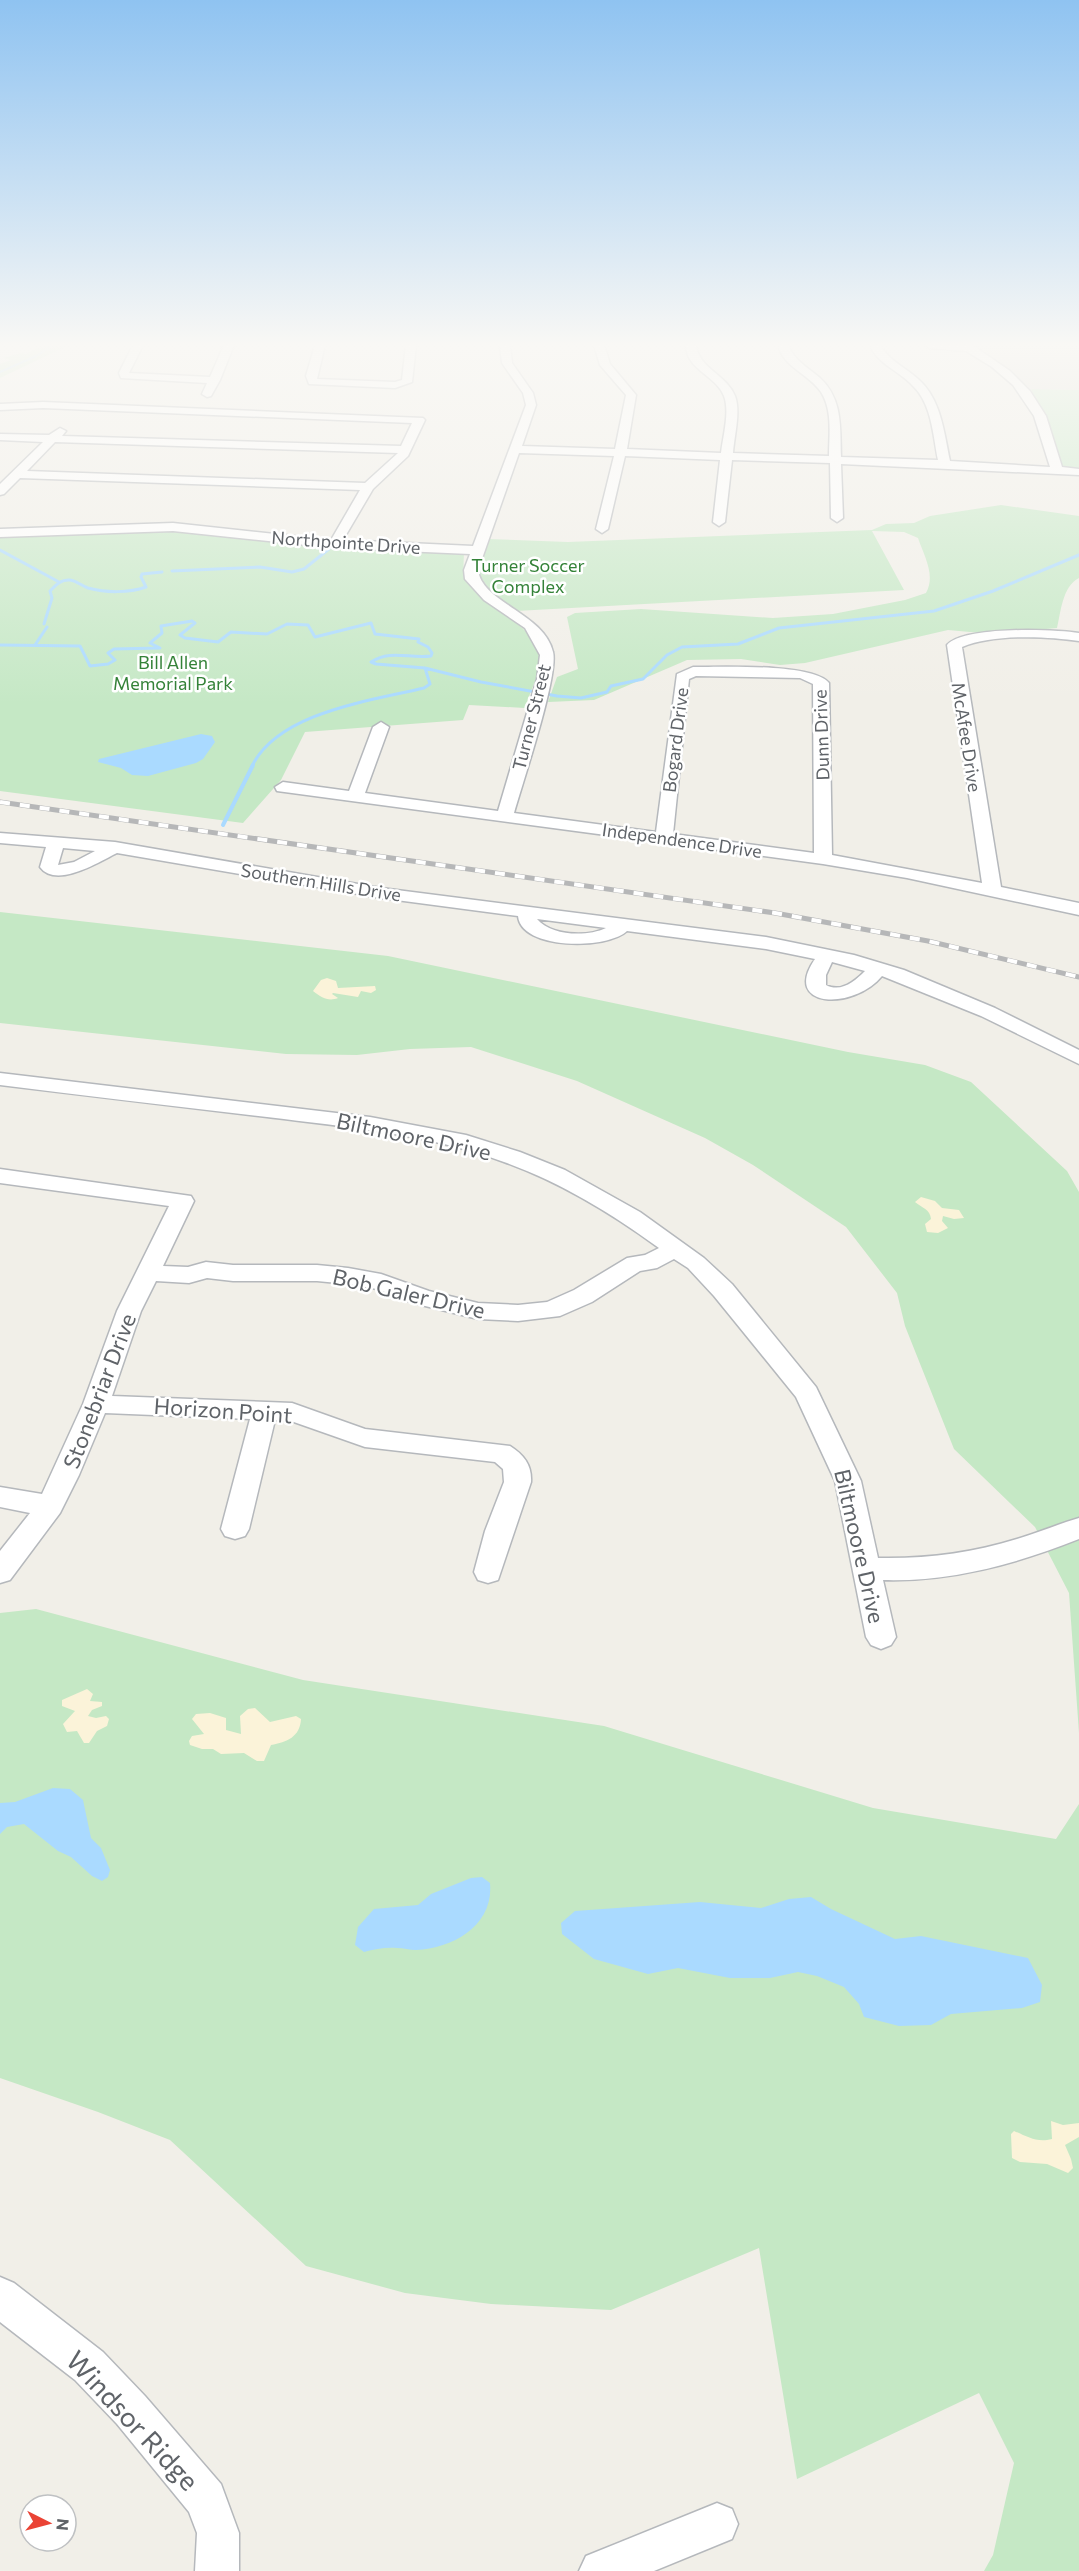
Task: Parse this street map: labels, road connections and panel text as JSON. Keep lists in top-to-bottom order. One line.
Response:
{"streets":{"street":["Northpointe Drive","Turner Street","Dunn Drive","McAfee Drive","Bogard Drive","Independence Drive","Southern Hills Drive","Biltmoore Drive","Bob Galer Drive","Stonebriar Drive","Horizon Point","Windsor Ridge"]},"crossings":[["Northpointe Drive","Turner Street"],["Turner Street","Independence Drive"],["Dunn Drive","Bogard Drive"],["Dunn Drive","Independence Drive"],["McAfee Drive","Independence Drive"],["Bogard Drive","Independence Drive"],["Biltmoore Drive","Bob Galer Drive"],["Bob Galer Drive","Stonebriar Drive"],["Stonebriar Drive","Horizon Point"]],"parks":["Turner Soccer Complex","Bill Allen Memorial Park"],"north":"right"}
